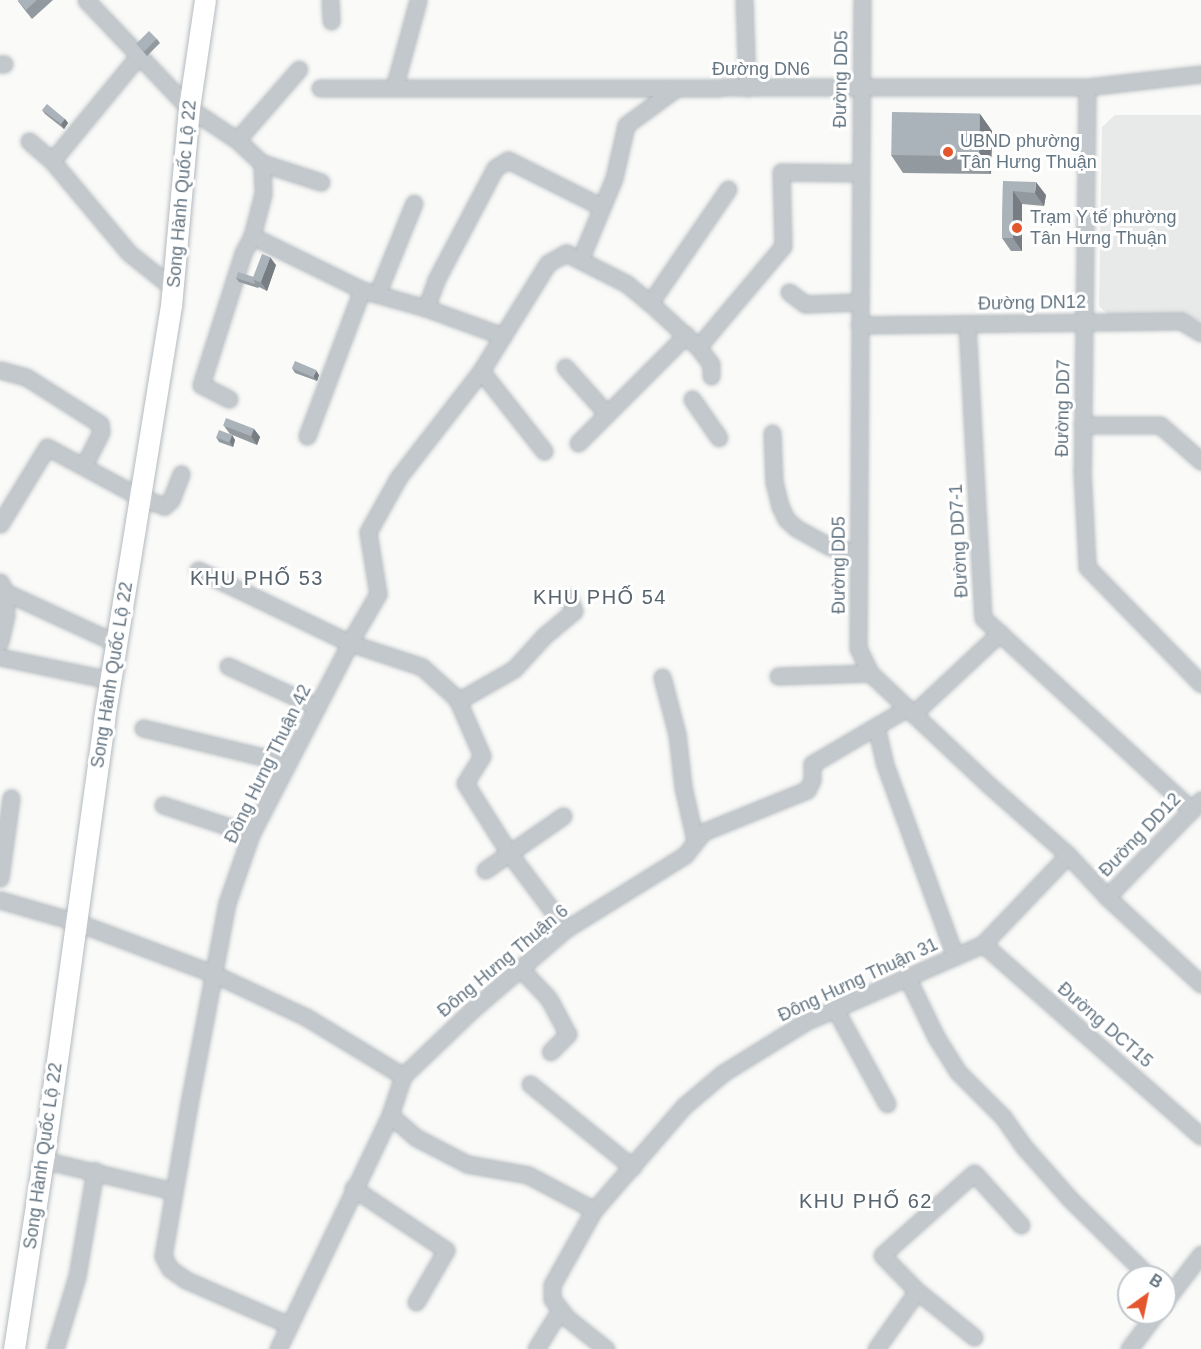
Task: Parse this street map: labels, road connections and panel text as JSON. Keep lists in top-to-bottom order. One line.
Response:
{"streets":{"street":["Đường DN6","Đường DD5","Song Hành Quốc Lộ 22","Đường DN12","Đường DD7","Đường DD7-1","Đông Hưng Thuận 42","Đường DD12","Đông Hưng Thuận 6","Đông Hưng Thuận 31","Đường DCT15"]},"crossings":[["Đường DN6","Đường DD5"],["Đường DN6","Đường DD7"],["Đường DD5","Đường DN12"],["Đường DD5","Đường DD12"],["Đường DD5","Đông Hưng Thuận 6"],["Đường DN12","Đường DD7"],["Đường DN12","Đường DD7-1"],["Đường DD7-1","Đường DD12"],["Đường DD7-1","Đông Hưng Thuận 6"],["Đông Hưng Thuận 42","Đông Hưng Thuận 6"],["Đông Hưng Thuận 31","Đường DCT15"]],"districts":["KHU PHỐ 53","KHU PHỐ 54","KHU PHỐ 62"],"places":["UBND phường Tân Hưng Thuận","Trạm Y tế phường Tân Hưng Thuận"],"north":"top right"}
